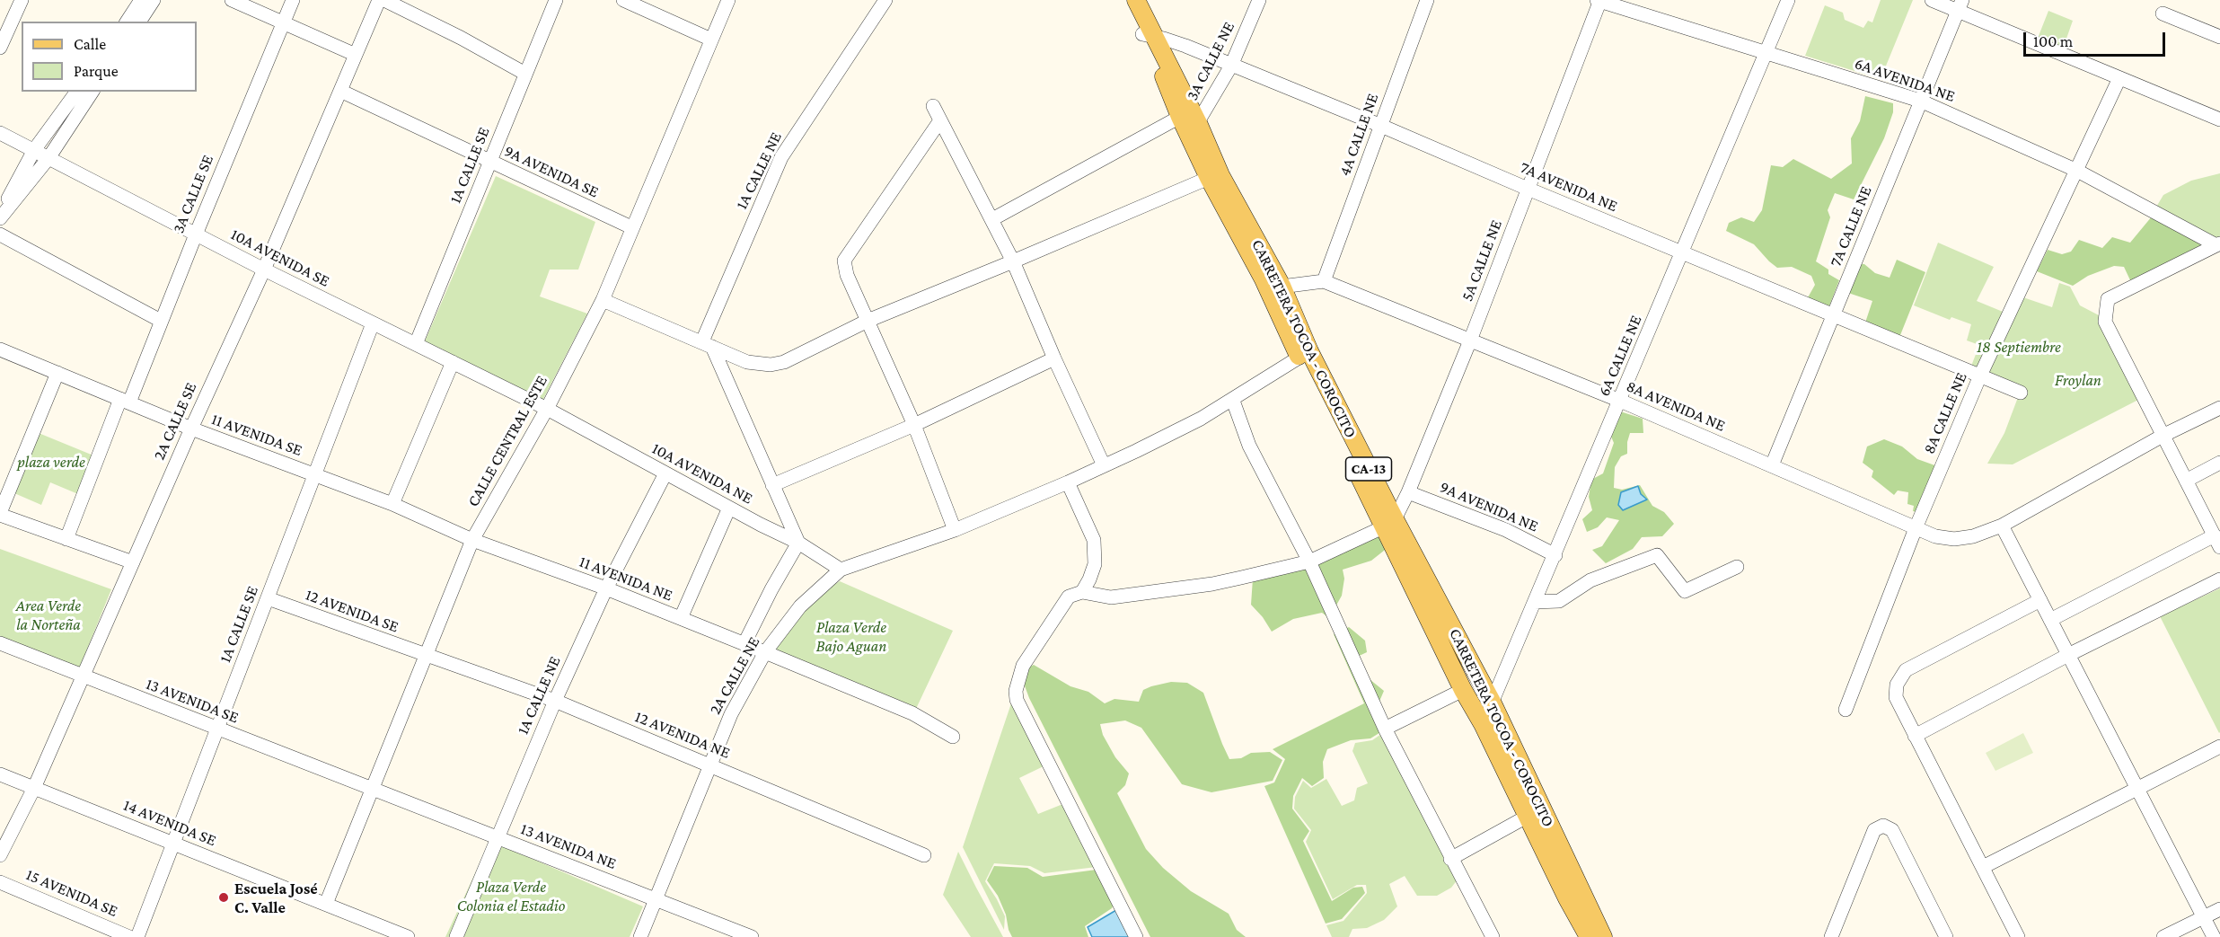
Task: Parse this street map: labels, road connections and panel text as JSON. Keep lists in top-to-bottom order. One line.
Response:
{"streets":{"main road":["CARRETERA TOCOA - COROCITO","CA-13"],"street":["3A CALLE NE","6A AVENIDA NE","4A CALLE NE","1A CALLE SE","1A CALLE NE","9A AVENIDA SE","7A AVENIDA NE","3A CALLE SE","7A CALLE NE","10A AVENIDA SE","5A CALLE NE","6A CALLE NE","8A AVENIDA NE","8A CALLE NE","2A CALLE SE","11 AVENIDA SE","CALLE CENTRAL ESTE","10A AVENIDA NE","9A AVENIDA NE","11 AVENIDA NE","12 AVENIDA SE","2A CALLE NE","13 AVENIDA SE","12 AVENIDA NE","14 AVENIDA SE","13 AVENIDA NE","15 AVENIDA SE"]},"crossings":[["3A CALLE NE","7A AVENIDA NE"],["3A CALLE NE","CARRETERA TOCOA - COROCITO"],["6A AVENIDA NE","7A CALLE NE"],["6A AVENIDA NE","5A CALLE NE"],["6A AVENIDA NE","6A CALLE NE"],["6A AVENIDA NE","8A CALLE NE"],["4A CALLE NE","7A AVENIDA NE"],["4A CALLE NE","8A AVENIDA NE"],["1A CALLE SE","9A AVENIDA SE"],["1A CALLE SE","10A AVENIDA SE"],["1A CALLE SE","11 AVENIDA SE"],["1A CALLE SE","12 AVENIDA SE"],["1A CALLE SE","13 AVENIDA SE"],["1A CALLE SE","14 AVENIDA SE"],["1A CALLE NE","10A AVENIDA NE"],["1A CALLE NE","11 AVENIDA NE"],["1A CALLE NE","12 AVENIDA NE"],["1A CALLE NE","13 AVENIDA NE"],["9A AVENIDA SE","2A CALLE SE"],["9A AVENIDA SE","CALLE CENTRAL ESTE"],["7A AVENIDA NE","7A CALLE NE"],["7A AVENIDA NE","5A CALLE NE"],["7A AVENIDA NE","CARRETERA TOCOA - COROCITO"],["7A AVENIDA NE","6A CALLE NE"],["7A AVENIDA NE","8A CALLE NE"],["3A CALLE SE","10A AVENIDA SE"],["3A CALLE SE","11 AVENIDA SE"],["7A CALLE NE","8A AVENIDA NE"],["10A AVENIDA SE","2A CALLE SE"],["10A AVENIDA SE","CALLE CENTRAL ESTE"],["10A AVENIDA SE","10A AVENIDA NE"],["5A CALLE NE","CARRETERA TOCOA - COROCITO"],["5A CALLE NE","8A AVENIDA NE"],["5A CALLE NE","9A AVENIDA NE"],["CARRETERA TOCOA - COROCITO","6A CALLE NE"],["6A CALLE NE","8A AVENIDA NE"],["6A CALLE NE","9A AVENIDA NE"],["8A AVENIDA NE","8A CALLE NE"],["2A CALLE SE","11 AVENIDA SE"],["2A CALLE SE","13 AVENIDA SE"],["2A CALLE SE","14 AVENIDA SE"],["11 AVENIDA SE","CALLE CENTRAL ESTE"],["11 AVENIDA SE","11 AVENIDA NE"],["CALLE CENTRAL ESTE","10A AVENIDA NE"],["CALLE CENTRAL ESTE","11 AVENIDA NE"],["CALLE CENTRAL ESTE","12 AVENIDA SE"],["CALLE CENTRAL ESTE","13 AVENIDA SE"],["CALLE CENTRAL ESTE","12 AVENIDA NE"],["CALLE CENTRAL ESTE","14 AVENIDA SE"],["CALLE CENTRAL ESTE","13 AVENIDA NE"],["10A AVENIDA NE","2A CALLE NE"],["11 AVENIDA NE","2A CALLE NE"],["12 AVENIDA SE","12 AVENIDA NE"],["2A CALLE NE","12 AVENIDA NE"],["2A CALLE NE","13 AVENIDA NE"],["13 AVENIDA SE","13 AVENIDA NE"]],"parks":["18 Septiembre","Froylan","plaza verde","Area Verde la Norteña","Plaza Verde Bajo Aguan","Plaza Verde Colonia el Estadio"],"places":["Escuela José C. Valle"],"legend":["Calle","Parque"],"scale_bar":"100 m"}
